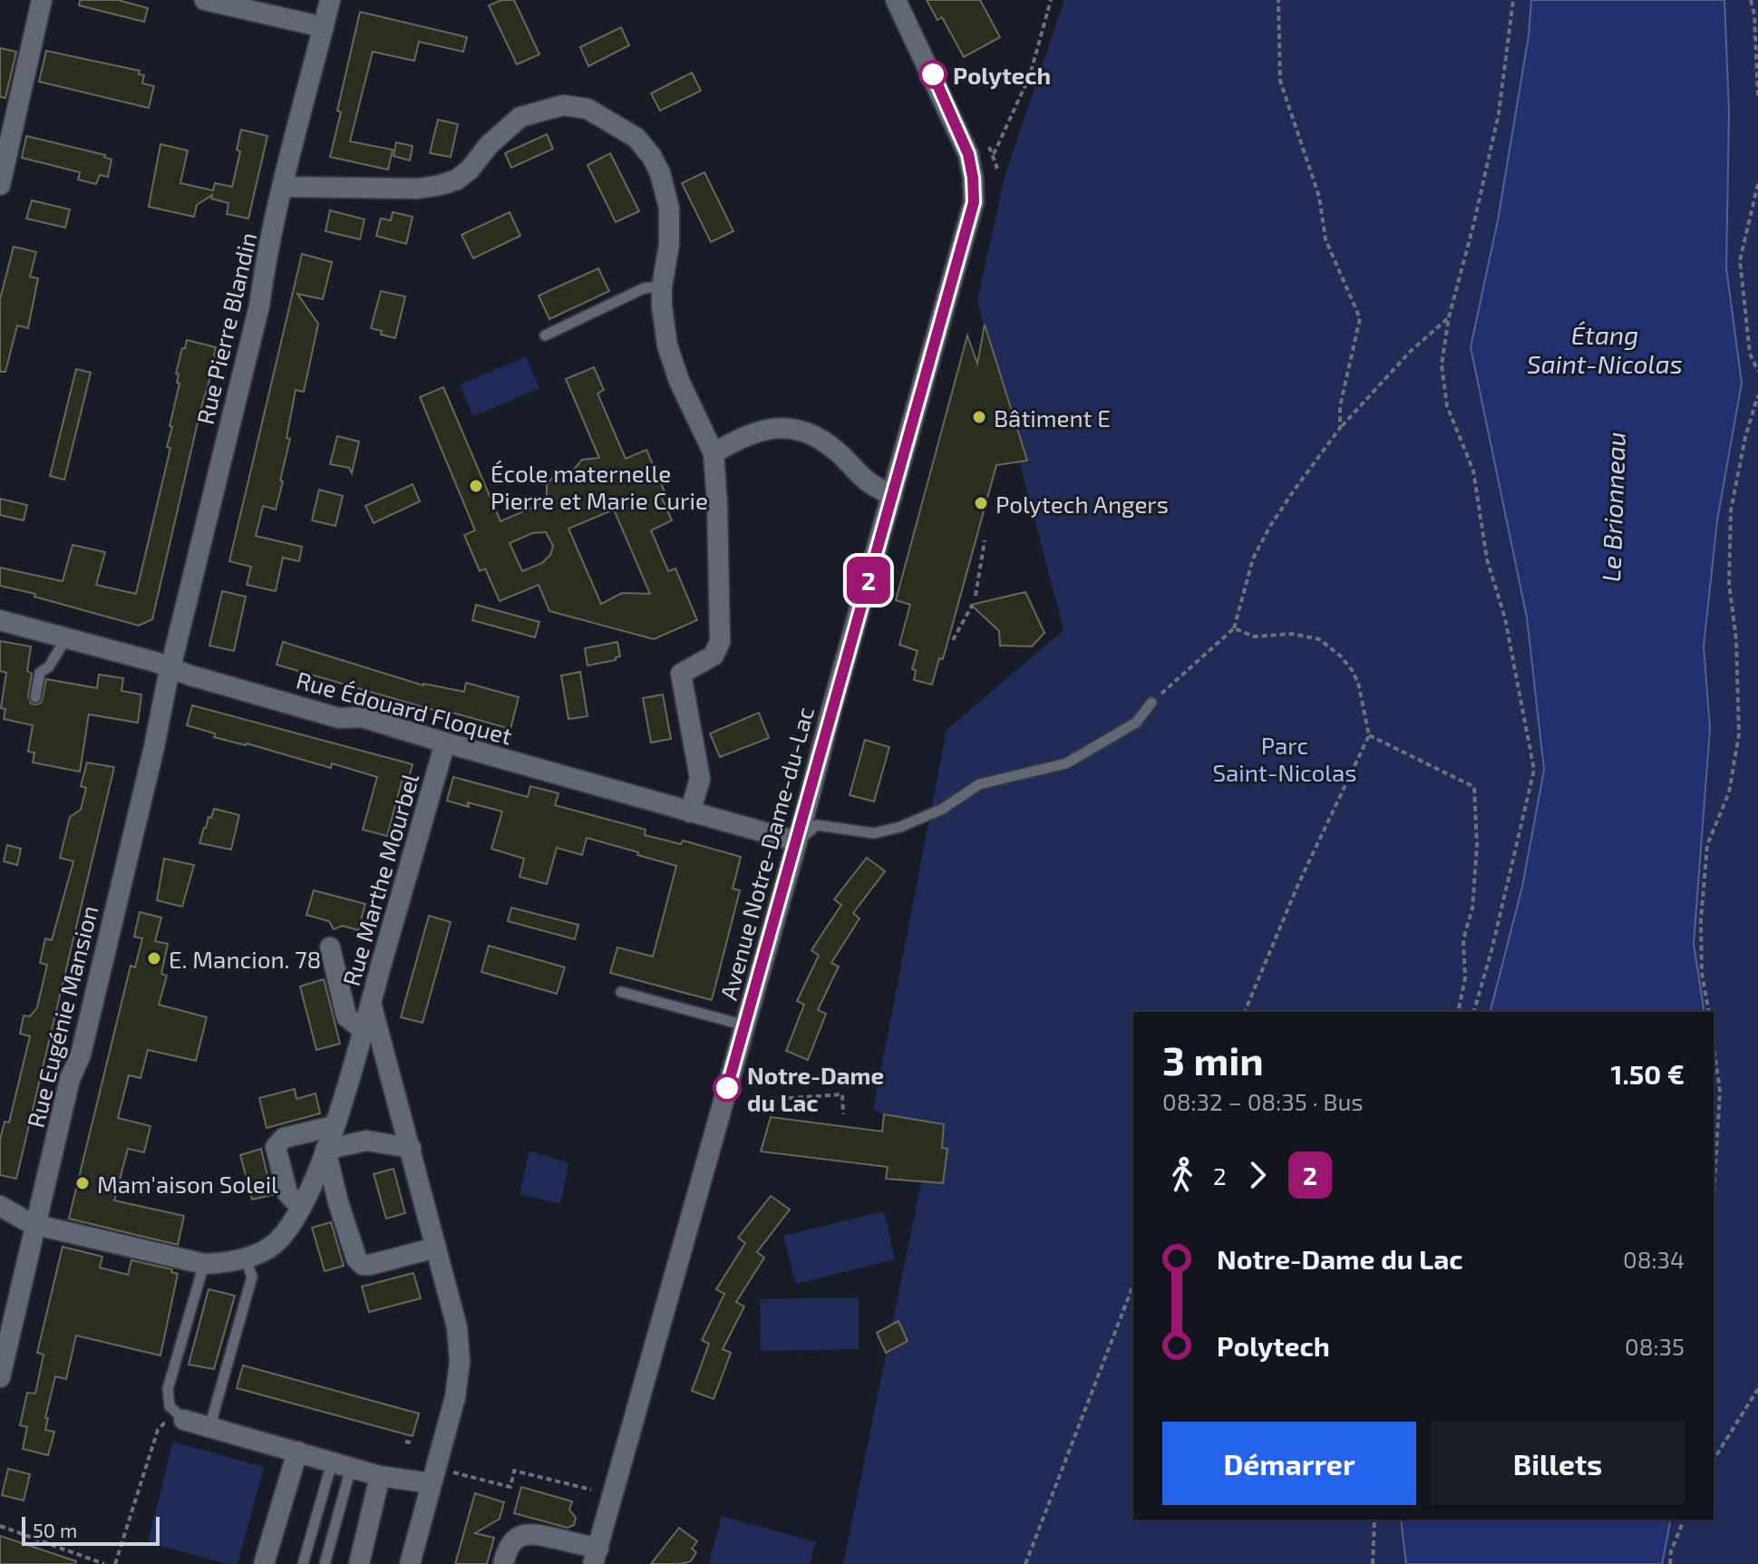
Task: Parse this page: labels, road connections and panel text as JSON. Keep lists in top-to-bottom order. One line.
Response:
{"streets":{"street":["Rue Pierre Blandin","Rue Édouard Floquet","Avenue Notre-Dame-du-Lac","Rue Marthe Mourbel","Rue Eugénie Mansion"]},"crossings":[["Rue Pierre Blandin","Rue Édouard Floquet"],["Rue Pierre Blandin","Rue Eugénie Mansion"],["Rue Édouard Floquet","Avenue Notre-Dame-du-Lac"],["Rue Édouard Floquet","Rue Marthe Mourbel"],["Rue Édouard Floquet","Rue Eugénie Mansion"],["Rue Marthe Mourbel","Rue Eugénie Mansion"]],"water":["Étang Saint-Nicolas","Le Brionneau"],"parks":["Parc Saint-Nicolas"],"places":["Polytech","Bâtiment E","École maternelle Pierre et Marie Curie","Polytech Angers","E. Mancion. 78","Notre-Dame du Lac","Mam'aison Soleil"],"lines":["bus line 2"],"scale_bar":"50 m","page":{"on_map":"2","heading":["3 min","08:32 – 08:35 · Bus","1.50 €"],"legs":["2","2"],"list":[{"name":"Notre-Dame du Lac","value":"08:34"},{"name":"Polytech","value":"08:35"}],"buttons":["Démarrer","Billets"],"scale":"50 m"}}
